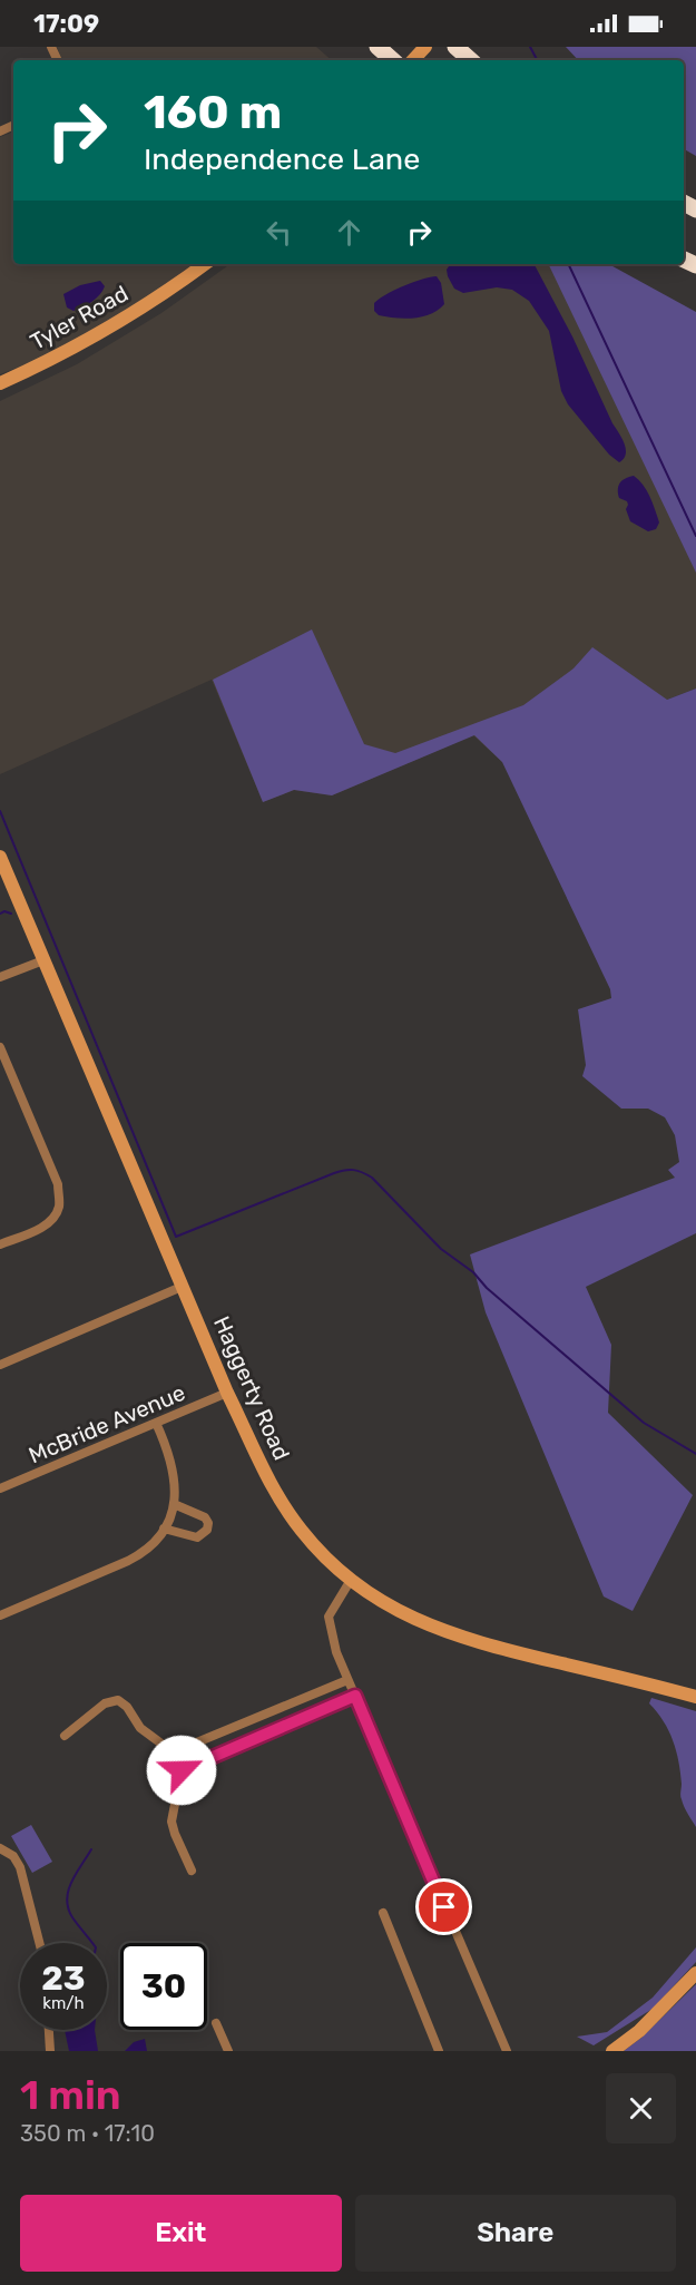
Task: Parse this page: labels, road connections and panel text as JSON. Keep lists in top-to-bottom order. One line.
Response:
{"streets":{"main road":["Tyler Road","Haggerty Road"],"street":["McBride Avenue"]},"crossings":[["Haggerty Road","McBride Avenue"]],"page":{"status":"17:09","turn":["160 m","Independence Lane"],"speed":"23 km/h","limit":"30","heading":["1 min","350 m · 17:10"],"buttons":["Exit","Share"]}}
